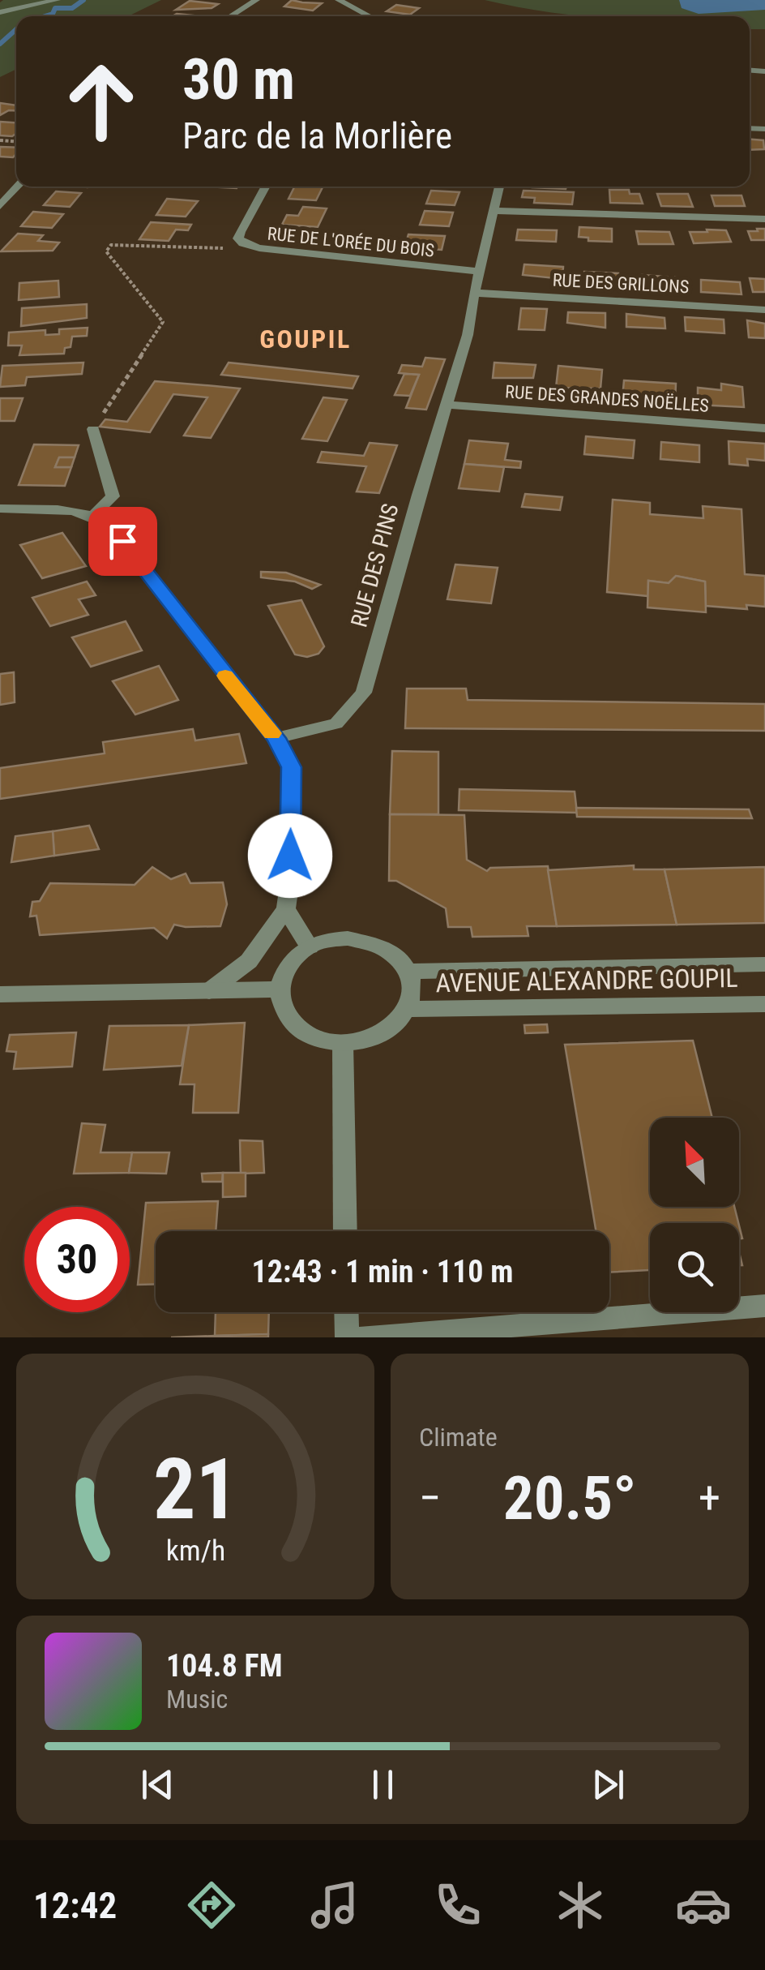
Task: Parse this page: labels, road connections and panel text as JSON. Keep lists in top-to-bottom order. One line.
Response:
{"streets":{"street":["RUE DE L'ORÉE DU BOIS","RUE DES GRILLONS","RUE DES GRANDES NOËLLES","RUE DES PINS","AVENUE ALEXANDRE GOUPIL"]},"crossings":[["RUE DE L'ORÉE DU BOIS","RUE DES PINS"],["RUE DES GRILLONS","RUE DES PINS"],["RUE DES GRANDES NOËLLES","RUE DES PINS"]],"districts":["GOUPIL"],"north":"top left","page":{"turn":["30 m","Parc de la Morlière"],"limit":"30","trip":"12:43 · 1 min · 110 m","tile":"Climate","heat":["−","20.5°","+"],"song":["104.8 FM","Music"],"tabs":"12:42","gauge":["21","km/h"]}}
